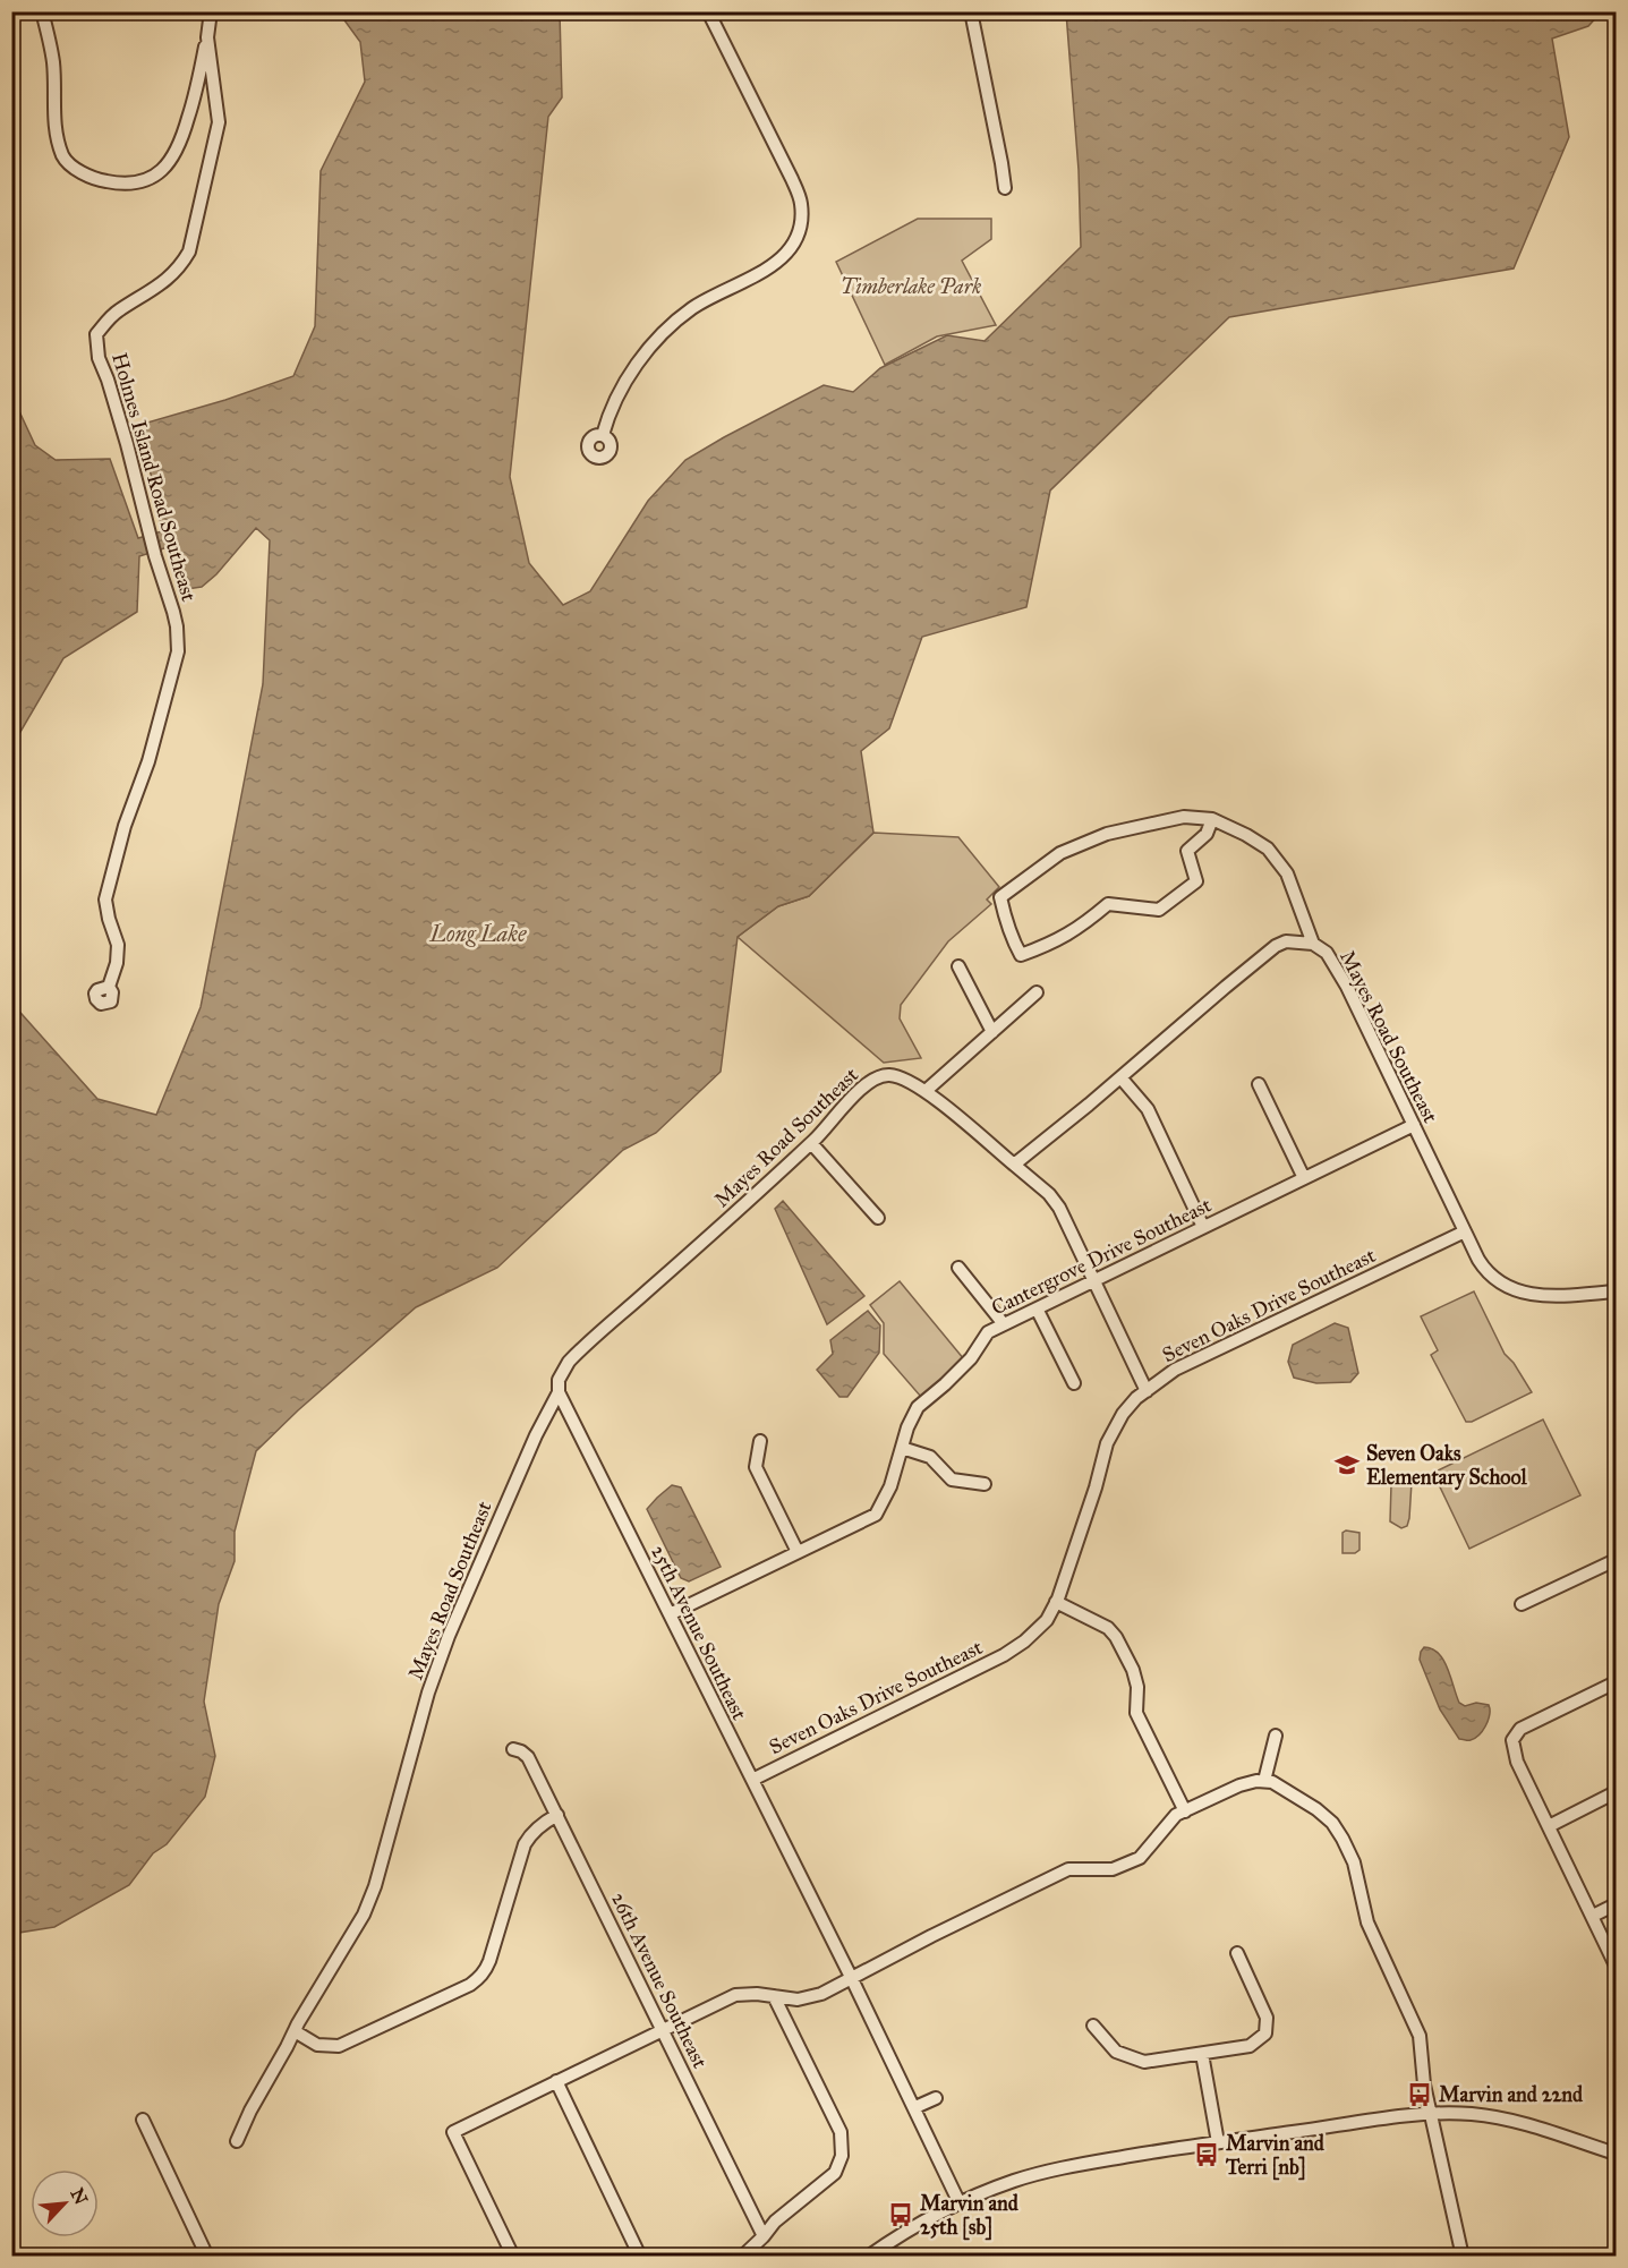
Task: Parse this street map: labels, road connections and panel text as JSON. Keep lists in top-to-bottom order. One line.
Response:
{"streets":{"street":["Holmes Island Road Southeast","Mayes Road Southeast","Cantergrove Drive Southeast","Seven Oaks Drive Southeast","25th Avenue Southeast","26th Avenue Southeast"]},"crossings":[["Mayes Road Southeast","Cantergrove Drive Southeast"],["Mayes Road Southeast","Seven Oaks Drive Southeast"],["Mayes Road Southeast","25th Avenue Southeast"],["Cantergrove Drive Southeast","25th Avenue Southeast"],["Seven Oaks Drive Southeast","25th Avenue Southeast"]],"water":["Long Lake"],"parks":["Timberlake Park"],"places":{"school or university":["Seven Oaks Elementary School"],"bus stop":["Marvin and 22nd","Marvin and Terri [nb]","Marvin and 25th [sb]"]},"north":"top right"}
